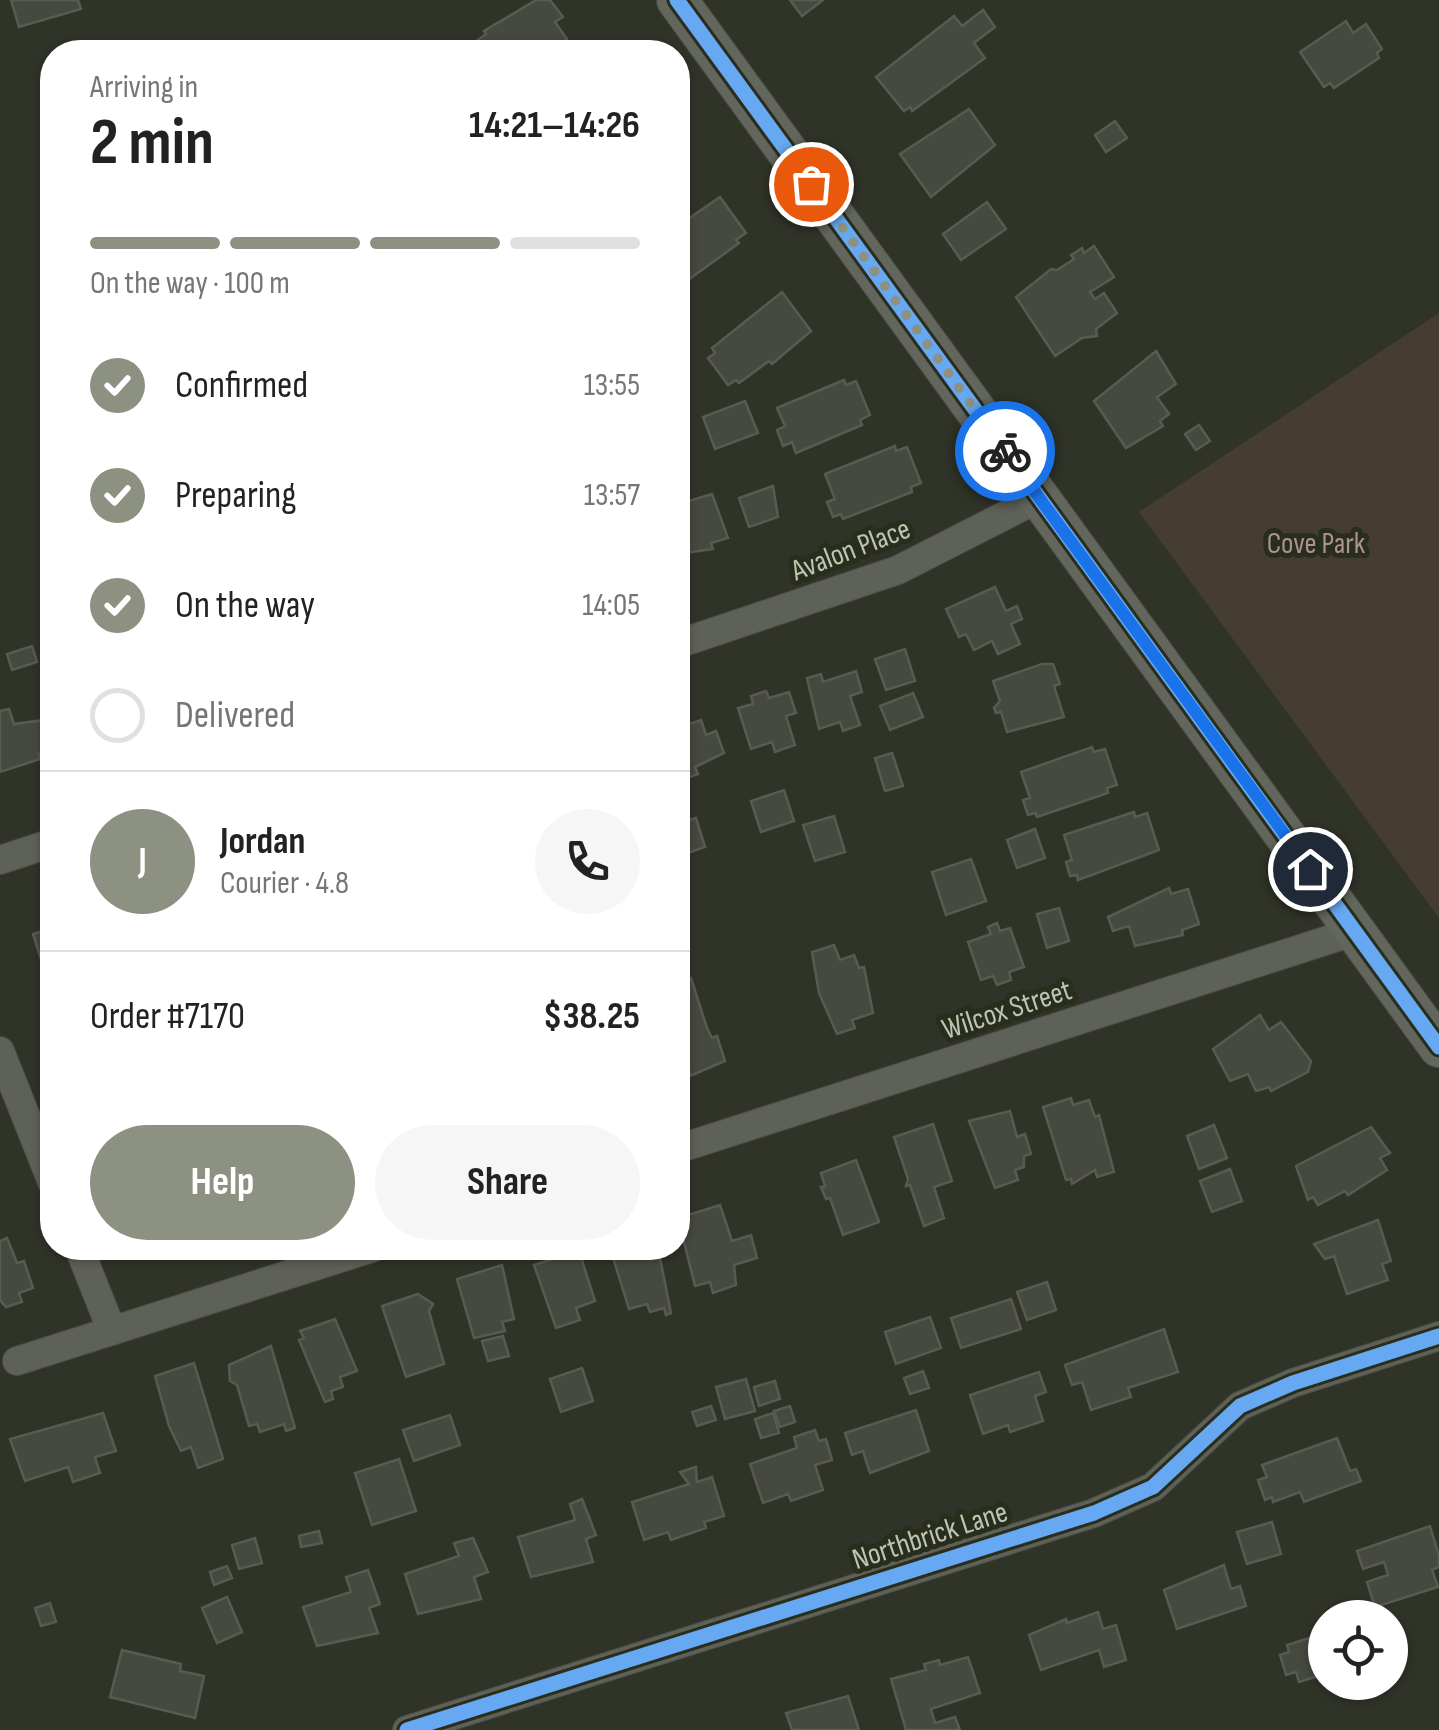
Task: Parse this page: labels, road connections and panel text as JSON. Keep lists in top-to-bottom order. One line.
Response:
{"streets":{"street":["Avalon Place","Wilcox Street","Northbrick Lane"]},"parks":["Cove Park"],"page":{"heading":["2 min","Arriving in","14:21–14:26"],"panel":["Jordan","Courier · 4.8","Order #7170","$38.25"],"bar":"On the way · 100 m","list":[["Confirmed","13:55"],["Preparing","13:57"],["On the way","14:05"],"Delivered"],"round":"J","buttons":["Help","Share"]}}
